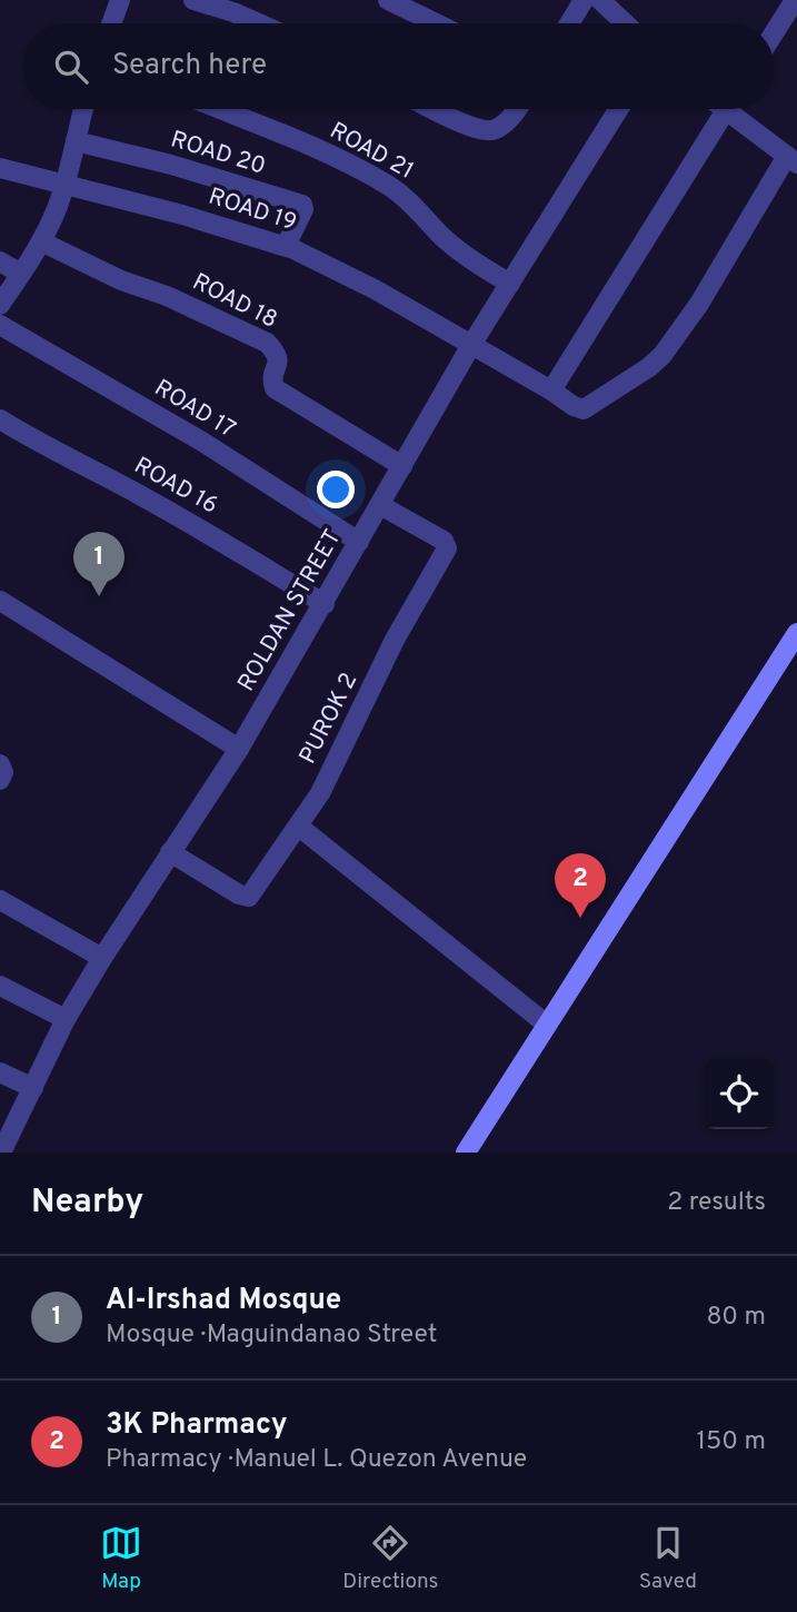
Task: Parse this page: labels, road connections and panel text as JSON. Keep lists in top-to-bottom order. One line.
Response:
{"streets":{"street":["ROAD 21","ROAD 20","ROAD 19","ROAD 18","ROAD 17","ROAD 16","ROLDAN STREET","PUROK 2"]},"crossings":[["ROAD 21","ROLDAN STREET"],["ROAD 20","ROAD 19"],["ROAD 19","ROLDAN STREET"],["ROAD 18","ROLDAN STREET"],["ROAD 17","ROLDAN STREET"],["ROAD 16","ROLDAN STREET"],["ROLDAN STREET","PUROK 2"]],"page":{"search":"Search here","pins":["1","2"],"heading":["Nearby","2 results"],"list":[{"mark":"1","name":"Al-Irshad Mosque","note":"Mosque · Maguindanao Street","value":"80 m"},{"mark":"2","name":"3K Pharmacy","note":"Pharmacy · Manuel L. Quezon Avenue","value":"150 m"}],"nav":["Map","Directions","Saved"]}}
